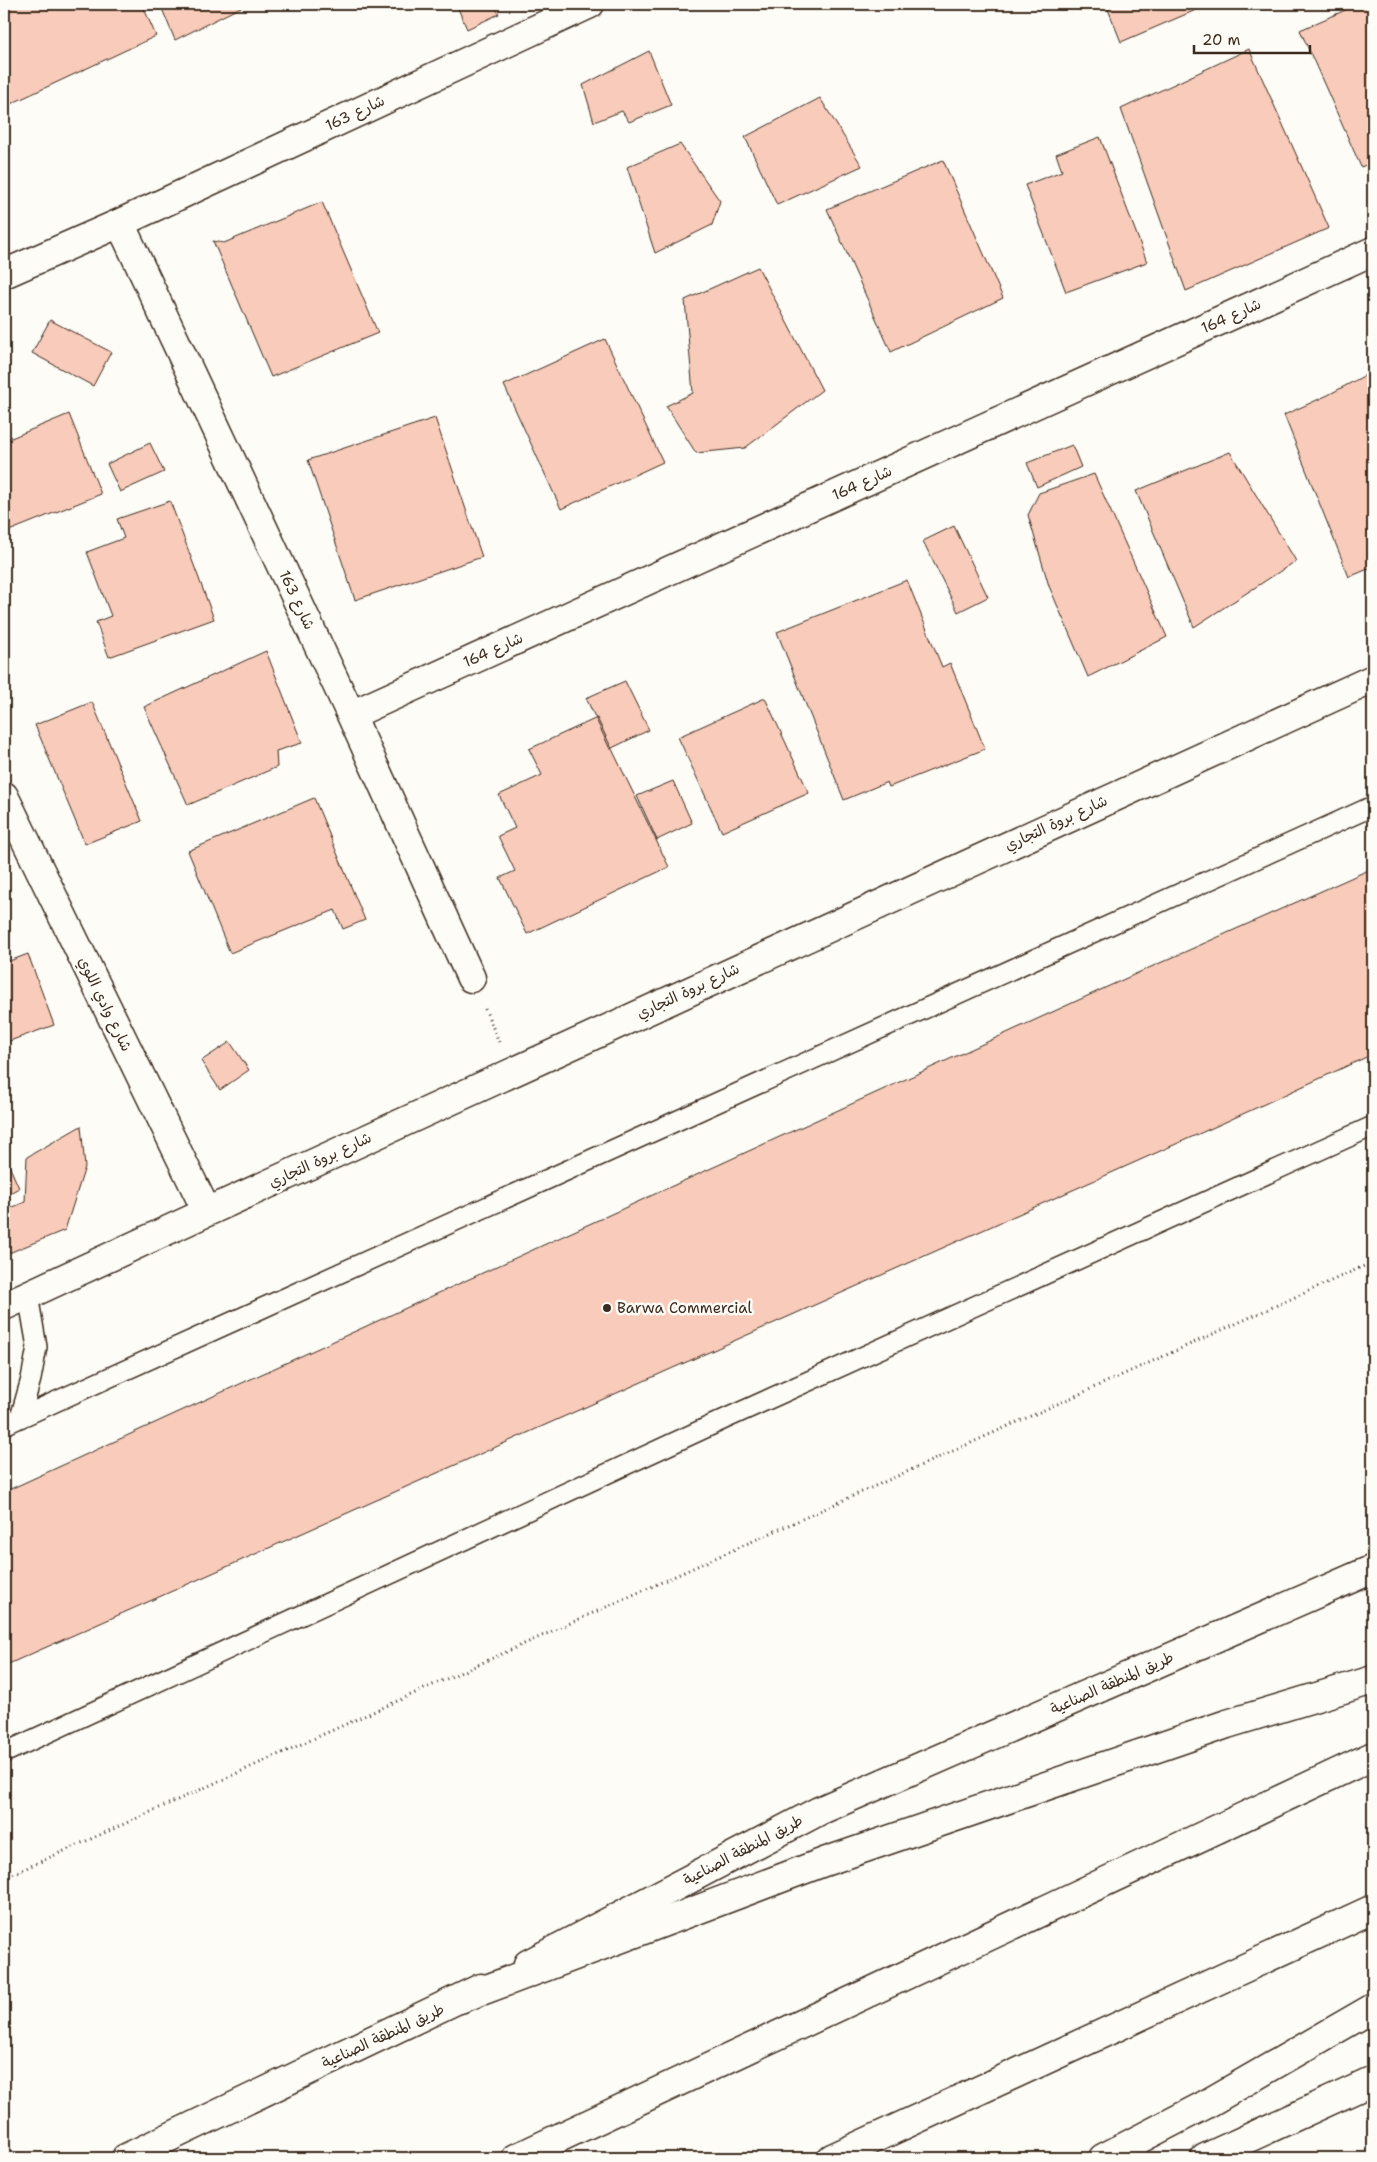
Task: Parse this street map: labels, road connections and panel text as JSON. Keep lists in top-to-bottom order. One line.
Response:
{"streets":{"main road":["شارع 163","شارع 164","شارع بروة التجاري","شارع وادي اللوي","طريق المنطقة الصناعية"]},"crossings":[["شارع 163","شارع 164"],["شارع بروة التجاري","شارع وادي اللوي"]],"places":["Barwa Commercial"],"scale_bar":"20 m"}
